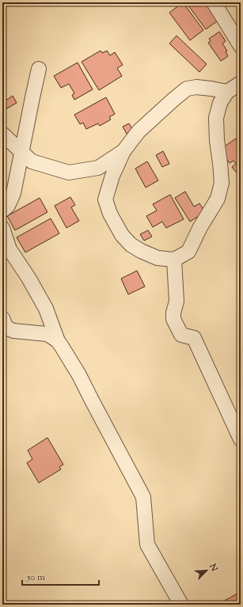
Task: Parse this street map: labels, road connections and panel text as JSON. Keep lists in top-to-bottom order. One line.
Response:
{"scale_bar":"50 m","north":"top right"}
